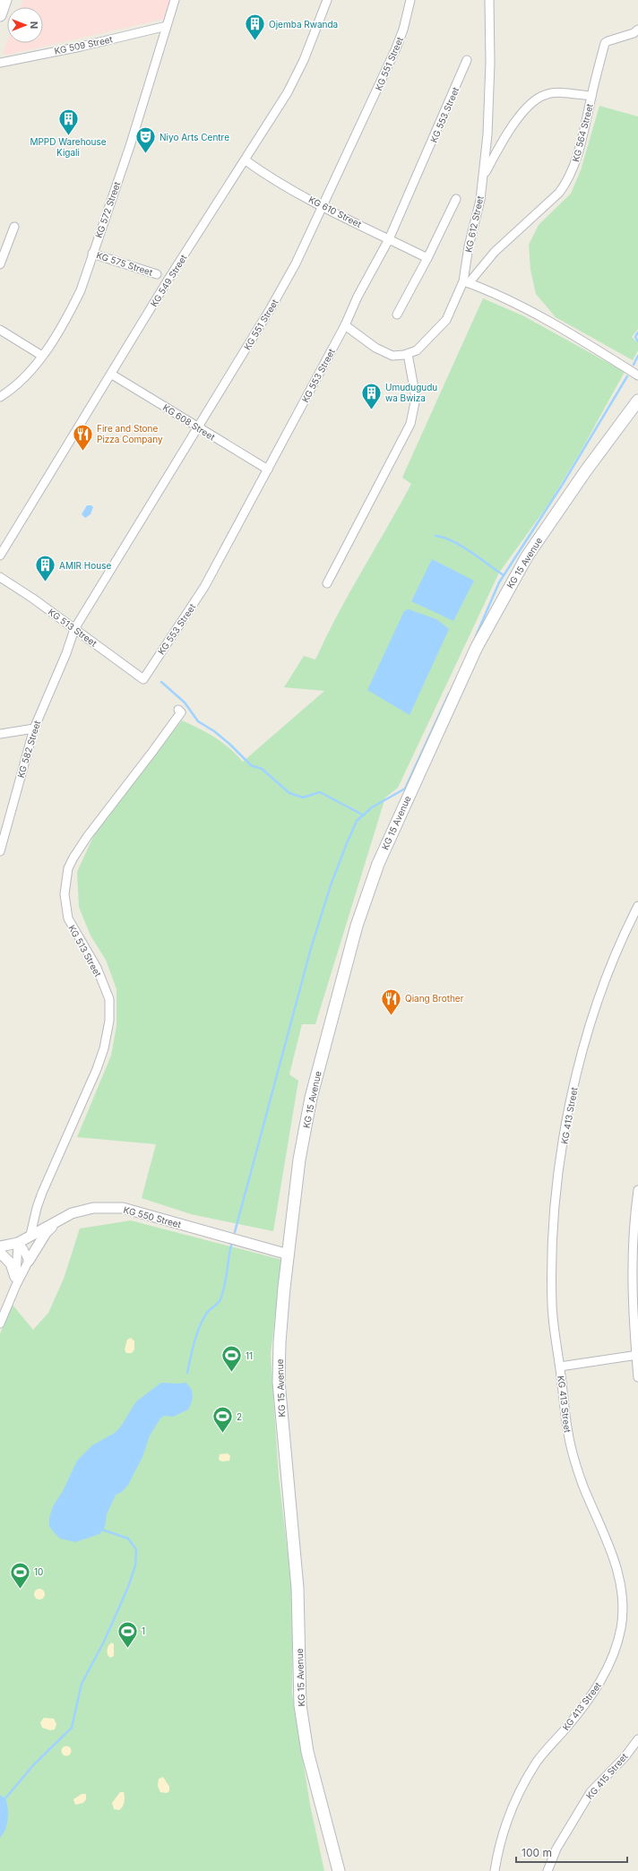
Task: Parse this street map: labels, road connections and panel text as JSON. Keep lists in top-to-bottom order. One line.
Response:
{"streets":{"main road":["KG 15 Avenue"],"street":["KG 509 Street","KG 551 Street","KG 553 Street","KG 564 Street","KG 572 Street","KG 610 Street","KG 612 Street","KG 575 Street","KG 549 Street","KG 608 Street","KG 513 Street","KG 582 Street","KG 413 Street","KG 550 Street","KG 415 Street"]},"crossings":[["KG 509 Street","KG 572 Street"],["KG 551 Street","KG 610 Street"],["KG 551 Street","KG 608 Street"],["KG 551 Street","KG 513 Street"],["KG 551 Street","KG 582 Street"],["KG 553 Street","KG 610 Street"],["KG 553 Street","KG 608 Street"],["KG 553 Street","KG 513 Street"],["KG 564 Street","KG 612 Street"],["KG 572 Street","KG 575 Street"],["KG 610 Street","KG 549 Street"],["KG 549 Street","KG 608 Street"],["KG 15 Avenue","KG 550 Street"],["KG 513 Street","KG 582 Street"],["KG 513 Street","KG 550 Street"]],"places":{"building":["Ojemba Rwanda","MPPD Warehouse Kigali","Umudugudu wa Bwiza","AMIR House"],"theatre":["Niyo Arts Centre"],"restaurant":["Fire and Stone Pizza Company","Qiang Brother"],"sports":["11","2","10","1"]},"scale_bar":"100 m","north":"right"}
